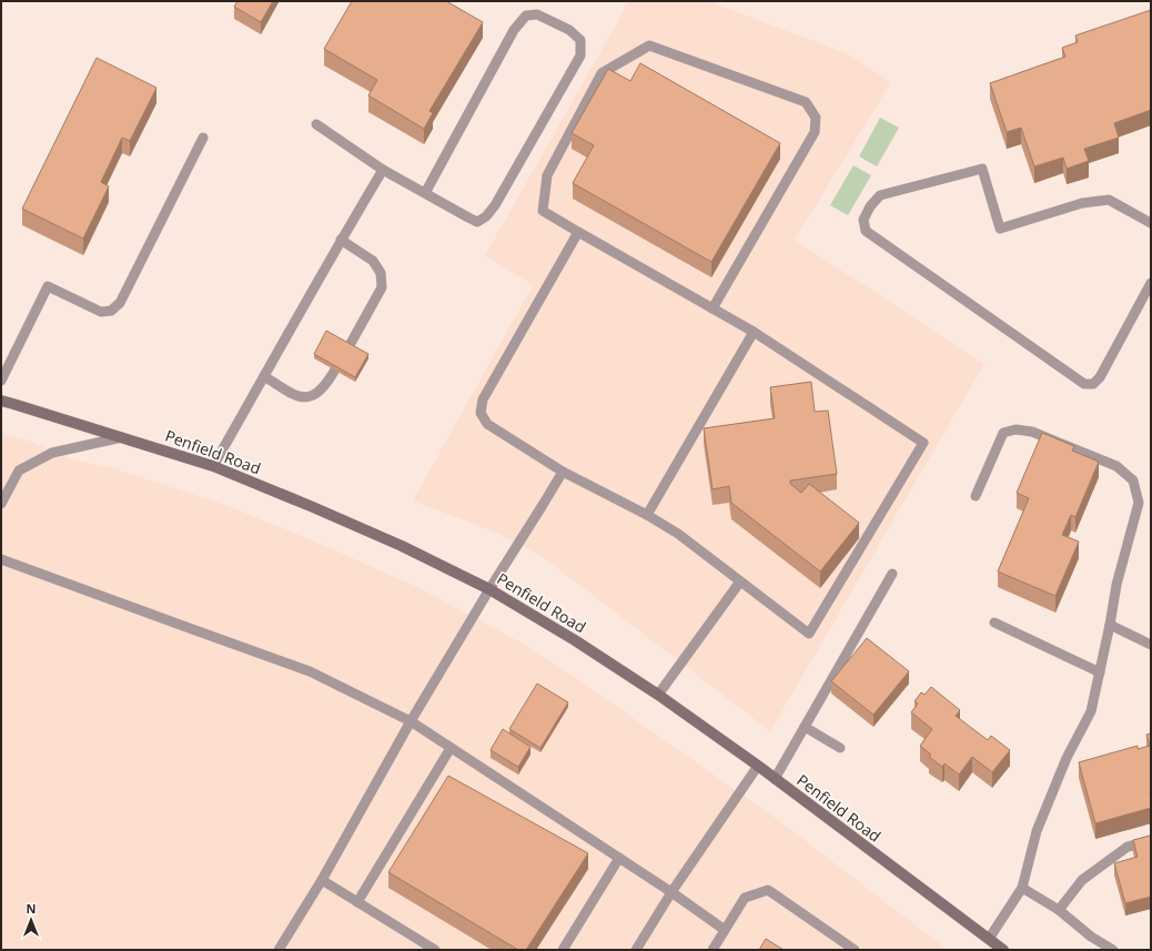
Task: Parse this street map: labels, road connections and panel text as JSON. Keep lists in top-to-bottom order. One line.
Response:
{"streets":{"main road":["Penfield Road"]},"north":"top"}
